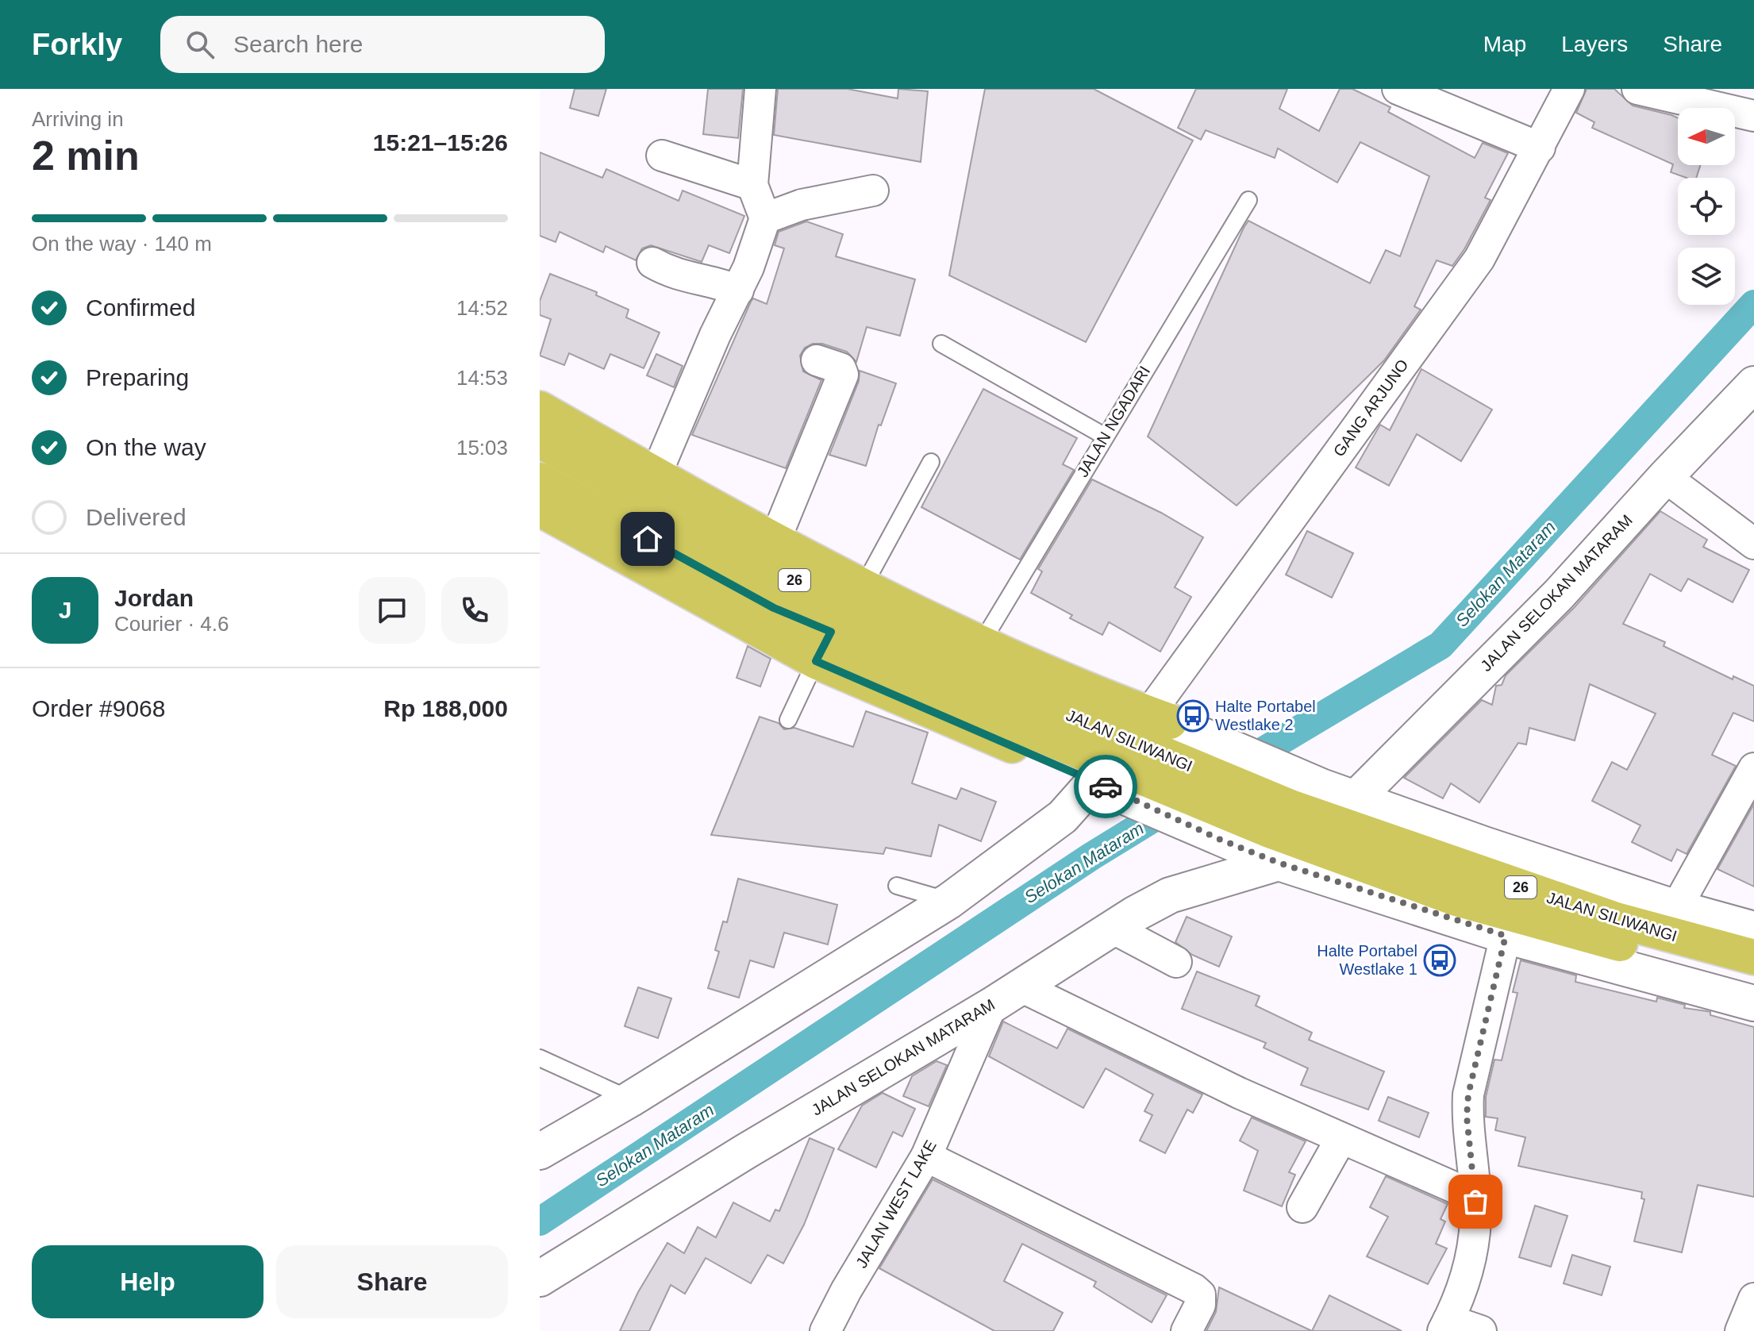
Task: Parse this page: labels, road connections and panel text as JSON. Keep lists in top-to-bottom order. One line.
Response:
{"streets":{"highway":["26","JALAN SILIWANGI"],"street":["GANG ARJUNO","JALAN SELOKAN MATARAM","JALAN WEST LAKE"],"lane":["JALAN NGADARI"]},"crossings":[["JALAN SELOKAN MATARAM","JALAN WEST LAKE"]],"water":["Selokan Mataram"],"places":{"bus stop":["Halte Portabel Westlake 2","Halte Portabel Westlake 1"]},"north":"left","page":{"header":"Forkly","search":"Search here","nav":["Map","Layers","Share"],"heading":["2 min","Arriving in","15:21–15:26"],"panel":["Jordan","Courier · 4.6","Order #9068","Rp 188,000"],"bar":"On the way · 140 m","list":[["Confirmed","14:52"],["Preparing","14:53"],["On the way","15:03"],"Delivered"],"round":"J","buttons":["Help","Share"]}}
